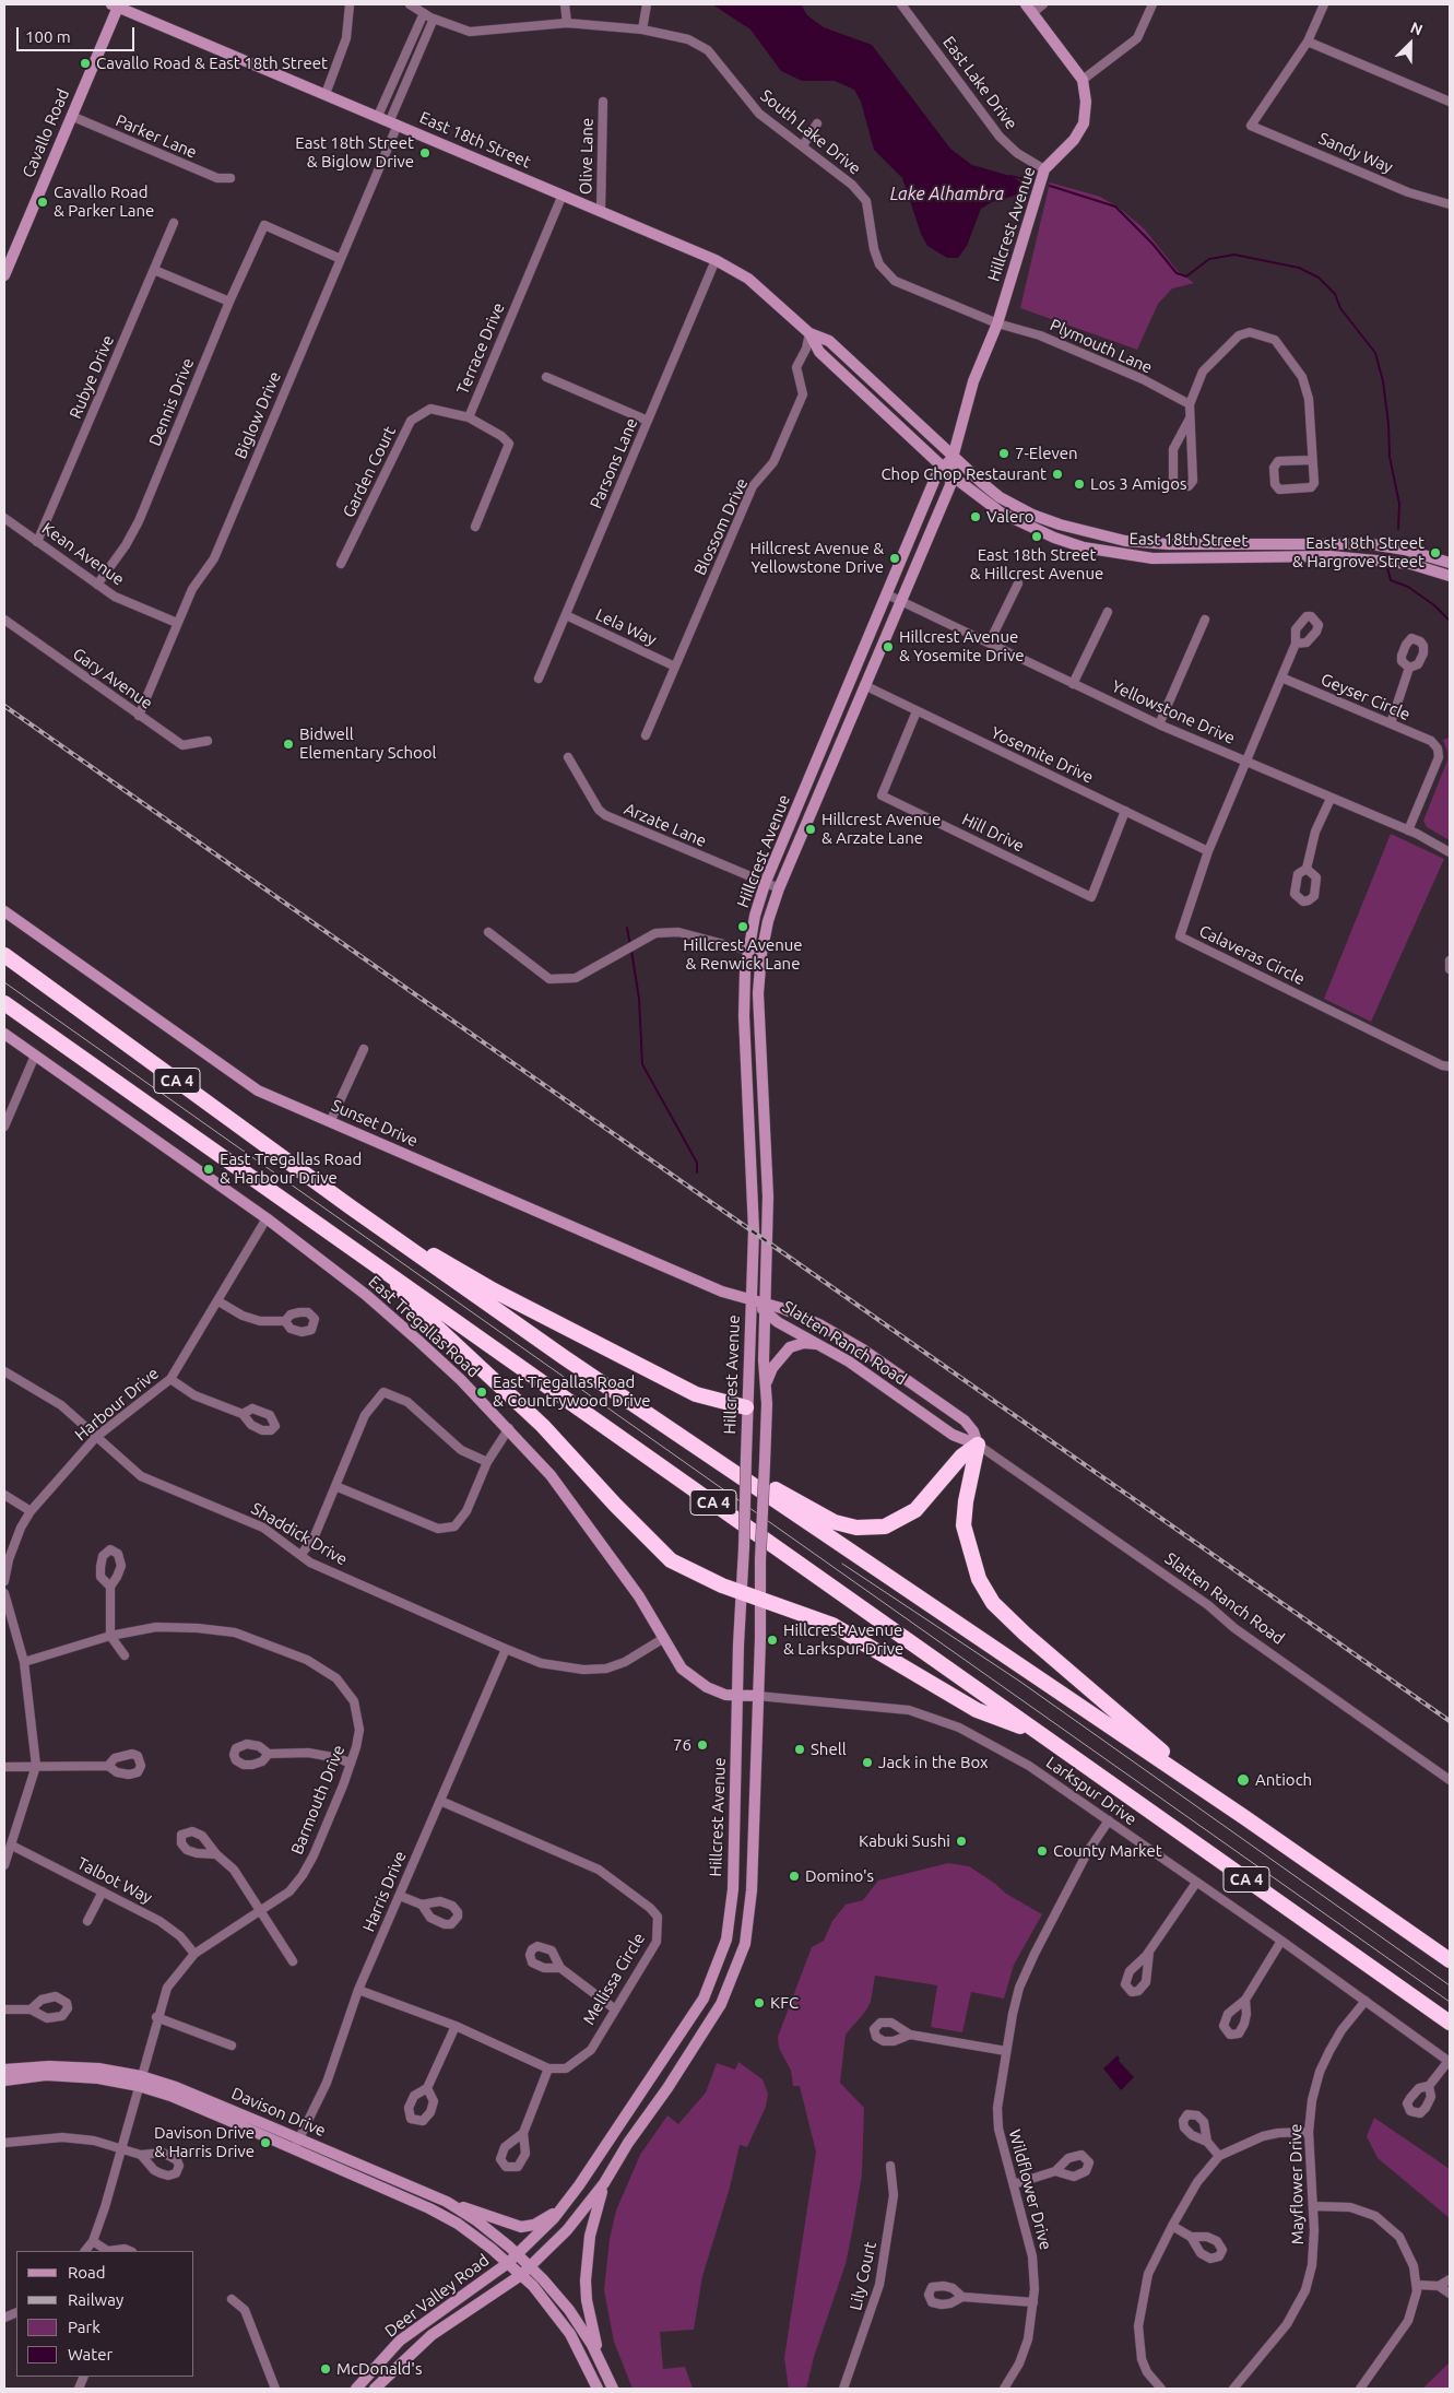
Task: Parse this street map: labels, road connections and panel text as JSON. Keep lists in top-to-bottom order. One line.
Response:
{"streets":{"highway":["CA 4"],"main road":["Cavallo Road","East 18th Street","Hillcrest Avenue","Sunset Drive","East Tregallas Road","Slatten Ranch Road","Davison Drive","Deer Valley Road"],"street":["East Lake Drive","South Lake Drive","Parker Lane","Sandy Way","Olive Lane","Plymouth Lane","Terrace Drive","Rubye Drive","Dennis Drive","Biglow Drive","Parsons Lane","Garden Court","Blossom Drive","Kean Avenue","Lela Way","Gary Avenue","Geyser Circle","Yellowstone Drive","Yosemite Drive","Arzate Lane","Hill Drive","Calaveras Circle","Harbour Drive","Shaddick Drive","Larkspur Drive","Barmouth Drive","Talbot Way","Harris Drive","Mellissa Circle","Mayflower Drive","Wildflower Drive","Lily Court"]},"crossings":[["East Lake Drive","Hillcrest Avenue"],["South Lake Drive","Hillcrest Avenue"],["South Lake Drive","Plymouth Lane"],["South Lake Drive","Biglow Drive"],["Cavallo Road","Parker Lane"],["Cavallo Road","East 18th Street"],["East 18th Street","Olive Lane"],["East 18th Street","Hillcrest Avenue"],["East 18th Street","Terrace Drive"],["East 18th Street","Biglow Drive"],["East 18th Street","Parsons Lane"],["East 18th Street","Blossom Drive"],["Hillcrest Avenue","Plymouth Lane"],["Hillcrest Avenue","Yellowstone Drive"],["Hillcrest Avenue","Yosemite Drive"],["Hillcrest Avenue","Arzate Lane"],["Hillcrest Avenue","Sunset Drive"],["Hillcrest Avenue","East Tregallas Road"],["Hillcrest Avenue","Slatten Ranch Road"],["Hillcrest Avenue","Larkspur Drive"],["Hillcrest Avenue","Davison Drive"],["Hillcrest Avenue","Deer Valley Road"],["Terrace Drive","Garden Court"],["Rubye Drive","Kean Avenue"],["Dennis Drive","Biglow Drive"],["Dennis Drive","Kean Avenue"],["Biglow Drive","Kean Avenue"],["Biglow Drive","Gary Avenue"],["Parsons Lane","Lela Way"],["Blossom Drive","Lela Way"],["Geyser Circle","Yellowstone Drive"],["Yellowstone Drive","Calaveras Circle"],["Yosemite Drive","Hill Drive"],["Yosemite Drive","Calaveras Circle"],["Sunset Drive","Slatten Ranch Road"],["East Tregallas Road","Harbour Drive"],["East Tregallas Road","Shaddick Drive"],["East Tregallas Road","Larkspur Drive"],["Harbour Drive","Shaddick Drive"],["Shaddick Drive","Harris Drive"],["Larkspur Drive","Mayflower Drive"],["Larkspur Drive","Wildflower Drive"],["Barmouth Drive","Talbot Way"],["Barmouth Drive","Davison Drive"],["Harris Drive","Mellissa Circle"],["Harris Drive","Davison Drive"],["Davison Drive","Deer Valley Road"]],"water":["Lake Alhambra"],"places":["Cavallo Road & East 18th Street","East 18th Street & Biglow Drive","Cavallo Road & Parker Lane","7-Eleven","Chop Chop Restaurant","Los 3 Amigos","Valero","East 18th Street & Hillcrest Avenue","East 18th Street & Hargrove Street","Hillcrest Avenue & Yellowstone Drive","Hillcrest Avenue & Yosemite Drive","Bidwell Elementary School","Hillcrest Avenue & Arzate Lane","Hillcrest Avenue & Renwick Lane","East Tregallas Road & Harbour Drive","East Tregallas Road & Countrywood Drive","Hillcrest Avenue & Larkspur Drive","76","Shell","Jack in the Box","Antioch","Kabuki Sushi","County Market","Domino's","KFC","Davison Drive & Harris Drive","McDonald's"],"legend":["Road","Railway","Park","Water"],"scale_bar":"100 m","north":"top right"}
